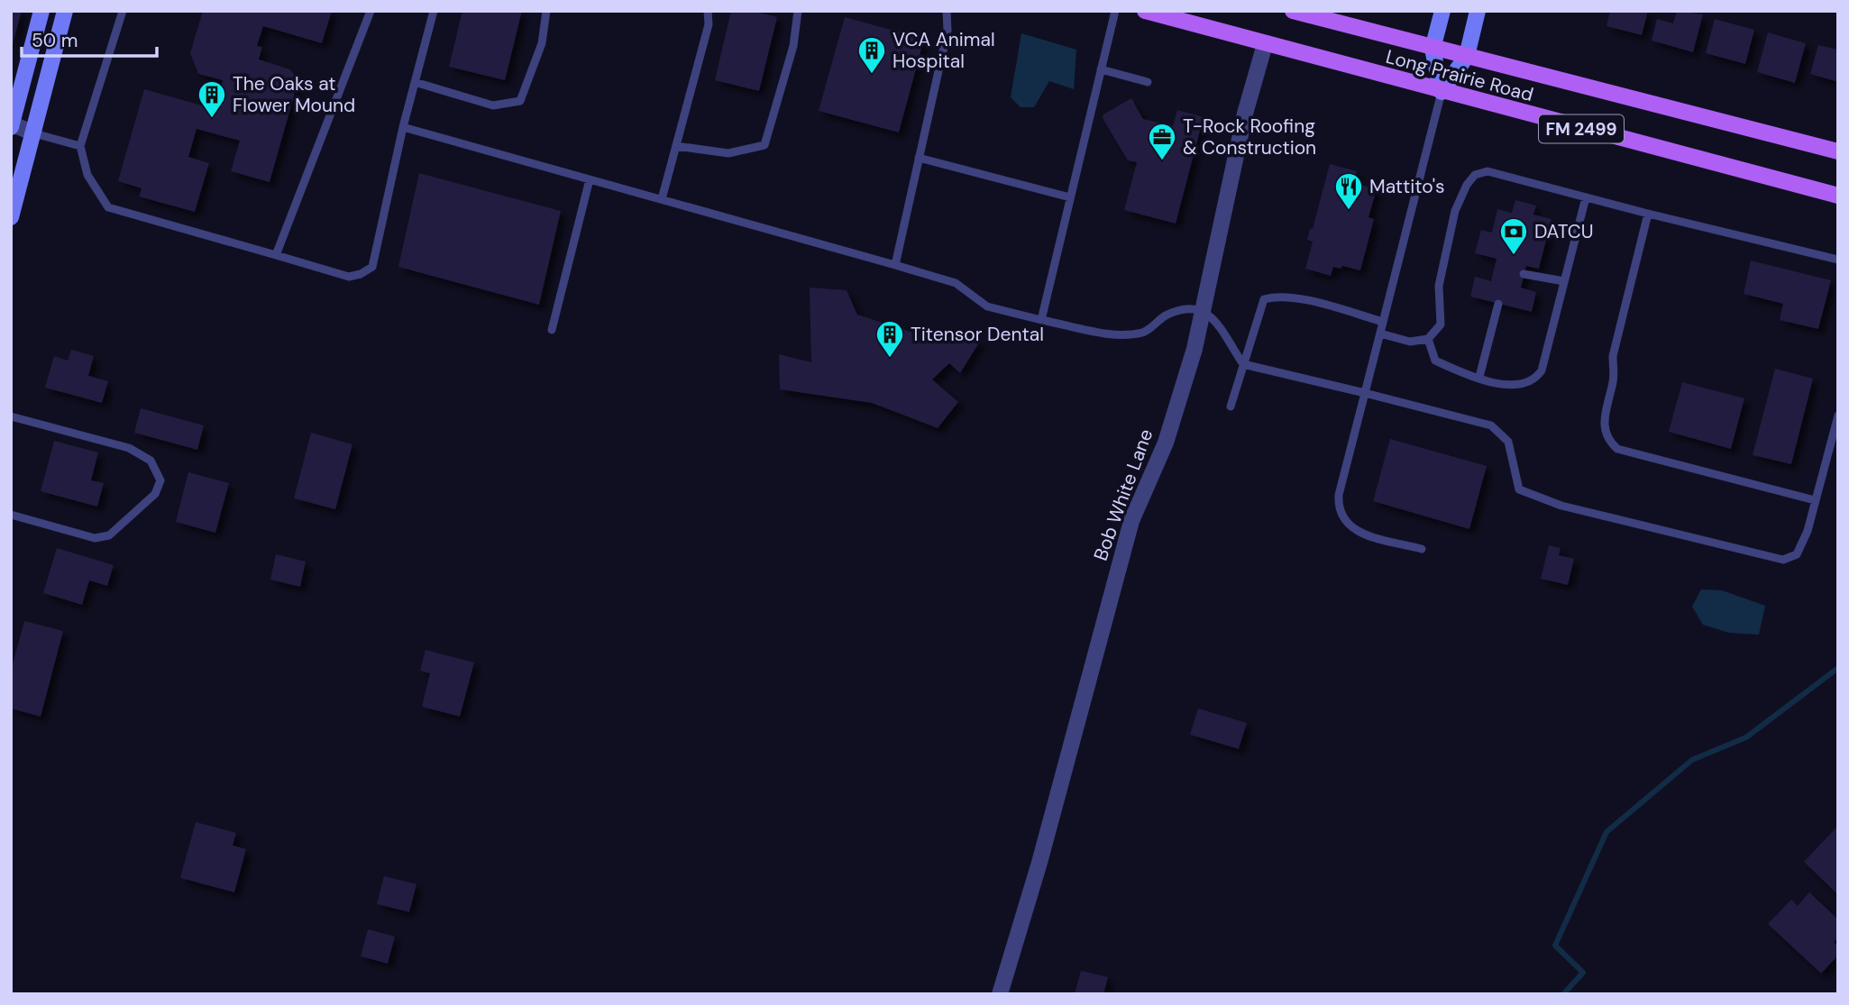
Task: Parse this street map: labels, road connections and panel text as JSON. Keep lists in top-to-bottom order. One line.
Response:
{"streets":{"main road":["Long Prairie Road","FM 2499"],"street":["Bob White Lane"]},"crossings":[["Long Prairie Road","Bob White Lane"]],"places":{"building":["VCA Animal Hospital","The Oaks at Flower Mound","Titensor Dental"],"office":["T-Rock Roofing & Construction"],"restaurant":["Mattito's"],"bank":["DATCU"]},"scale_bar":"50 m"}
